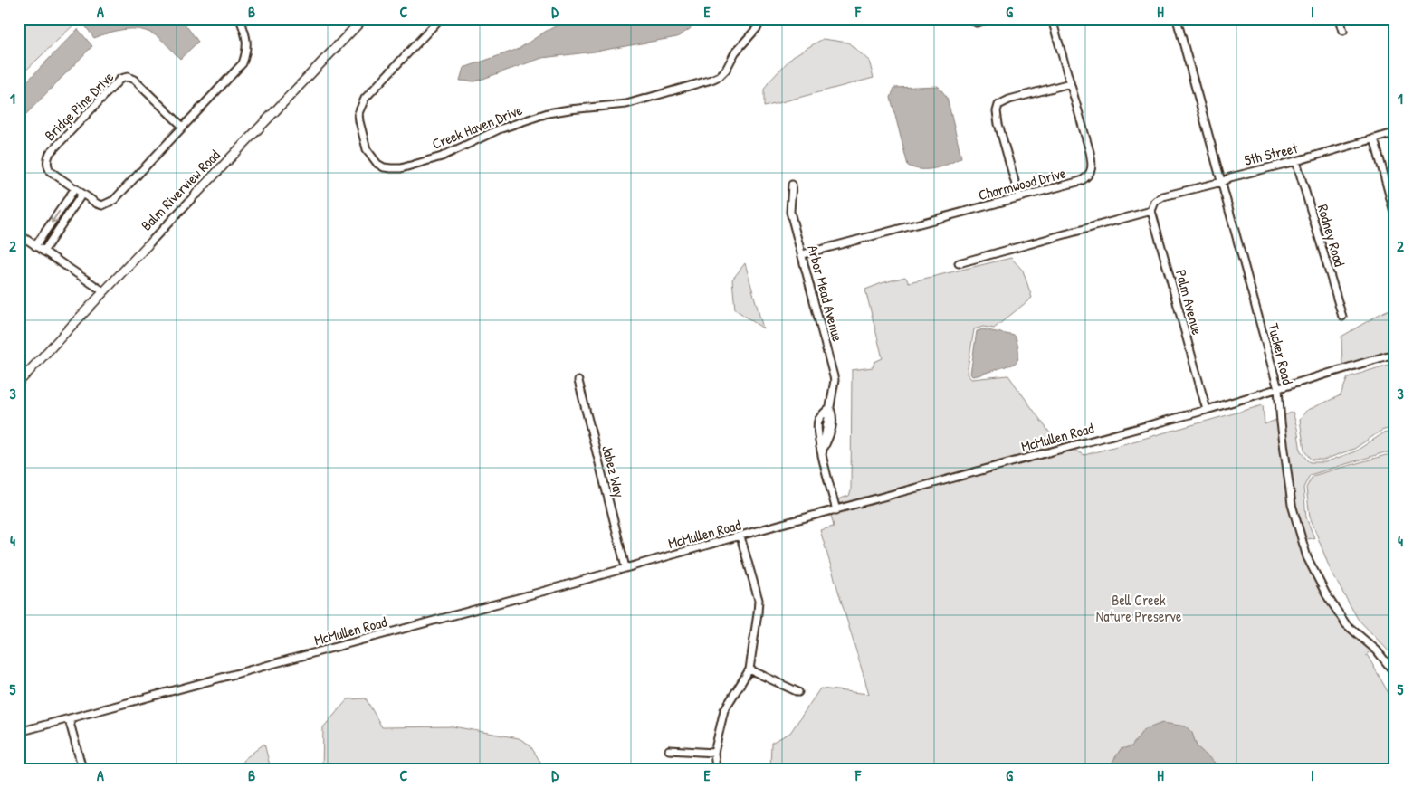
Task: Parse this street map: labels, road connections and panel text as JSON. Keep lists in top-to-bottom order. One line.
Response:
{"streets":{"main road":["Balm Riverview Road"],"street":["Bridge Pine Drive","Creek Haven Drive","5th Street","Charmwood Drive","Rodney Road","Arbor Mead Avenue","Palm Avenue","Tucker Road","McMullen Road","Jabez Way"]},"crossings":[["5th Street","Rodney Road"],["5th Street","Palm Avenue"],["5th Street","Tucker Road"],["Charmwood Drive","Arbor Mead Avenue"],["Arbor Mead Avenue","McMullen Road"],["Palm Avenue","McMullen Road"],["Tucker Road","McMullen Road"],["McMullen Road","Jabez Way"]],"parks":["Bell Creek Nature Preserve"],"grid":{"columns":["A","B","C","D","E","F","G","H","I"],"rows":["1","2","3","4","5"]}}
